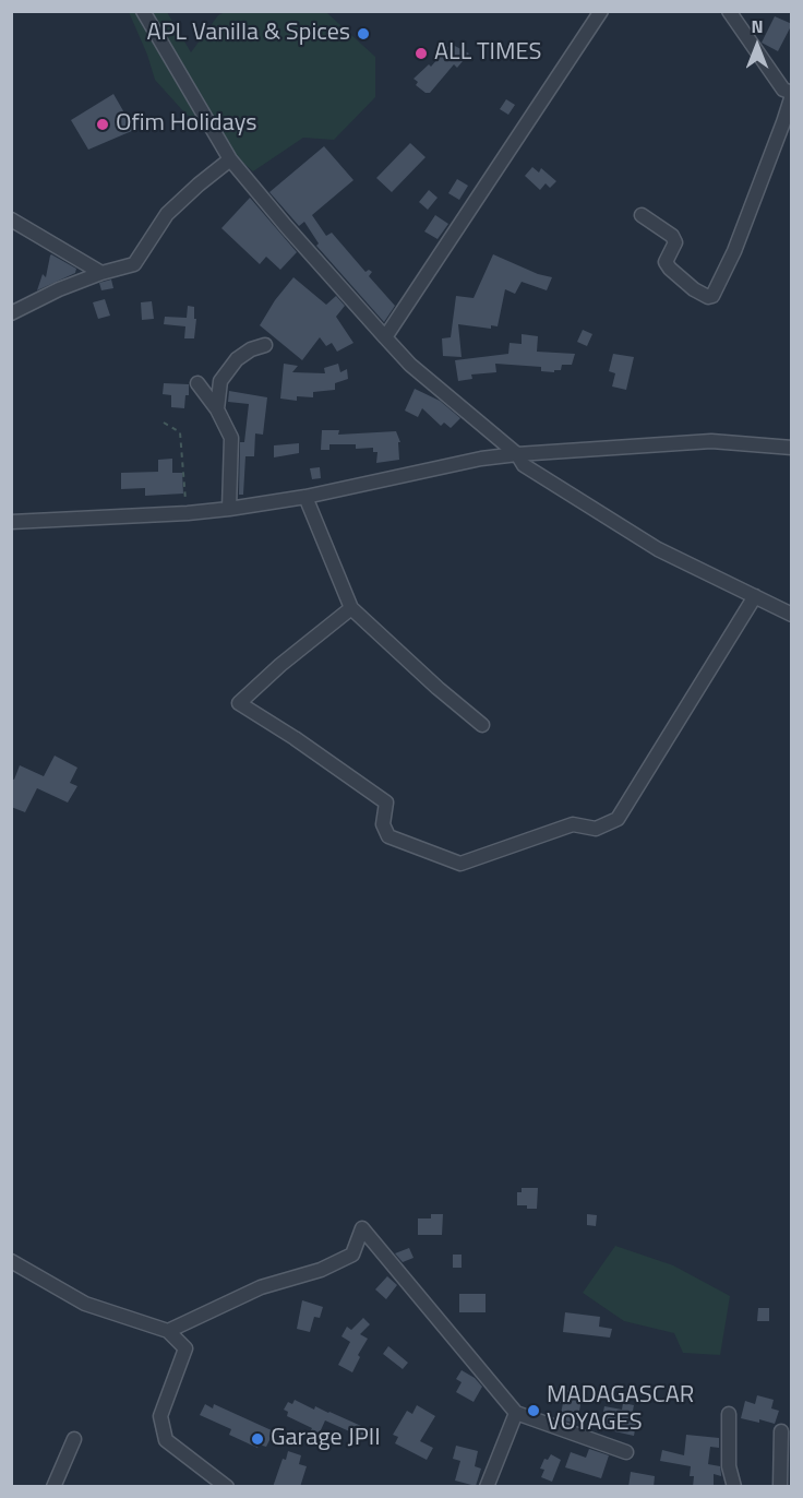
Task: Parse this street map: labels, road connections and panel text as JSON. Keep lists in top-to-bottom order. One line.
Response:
{"places":["APL Vanilla & Spices","ALL TIMES","Ofim Holidays","MADAGASCAR VOYAGES","Garage JPII"],"north":"top"}
